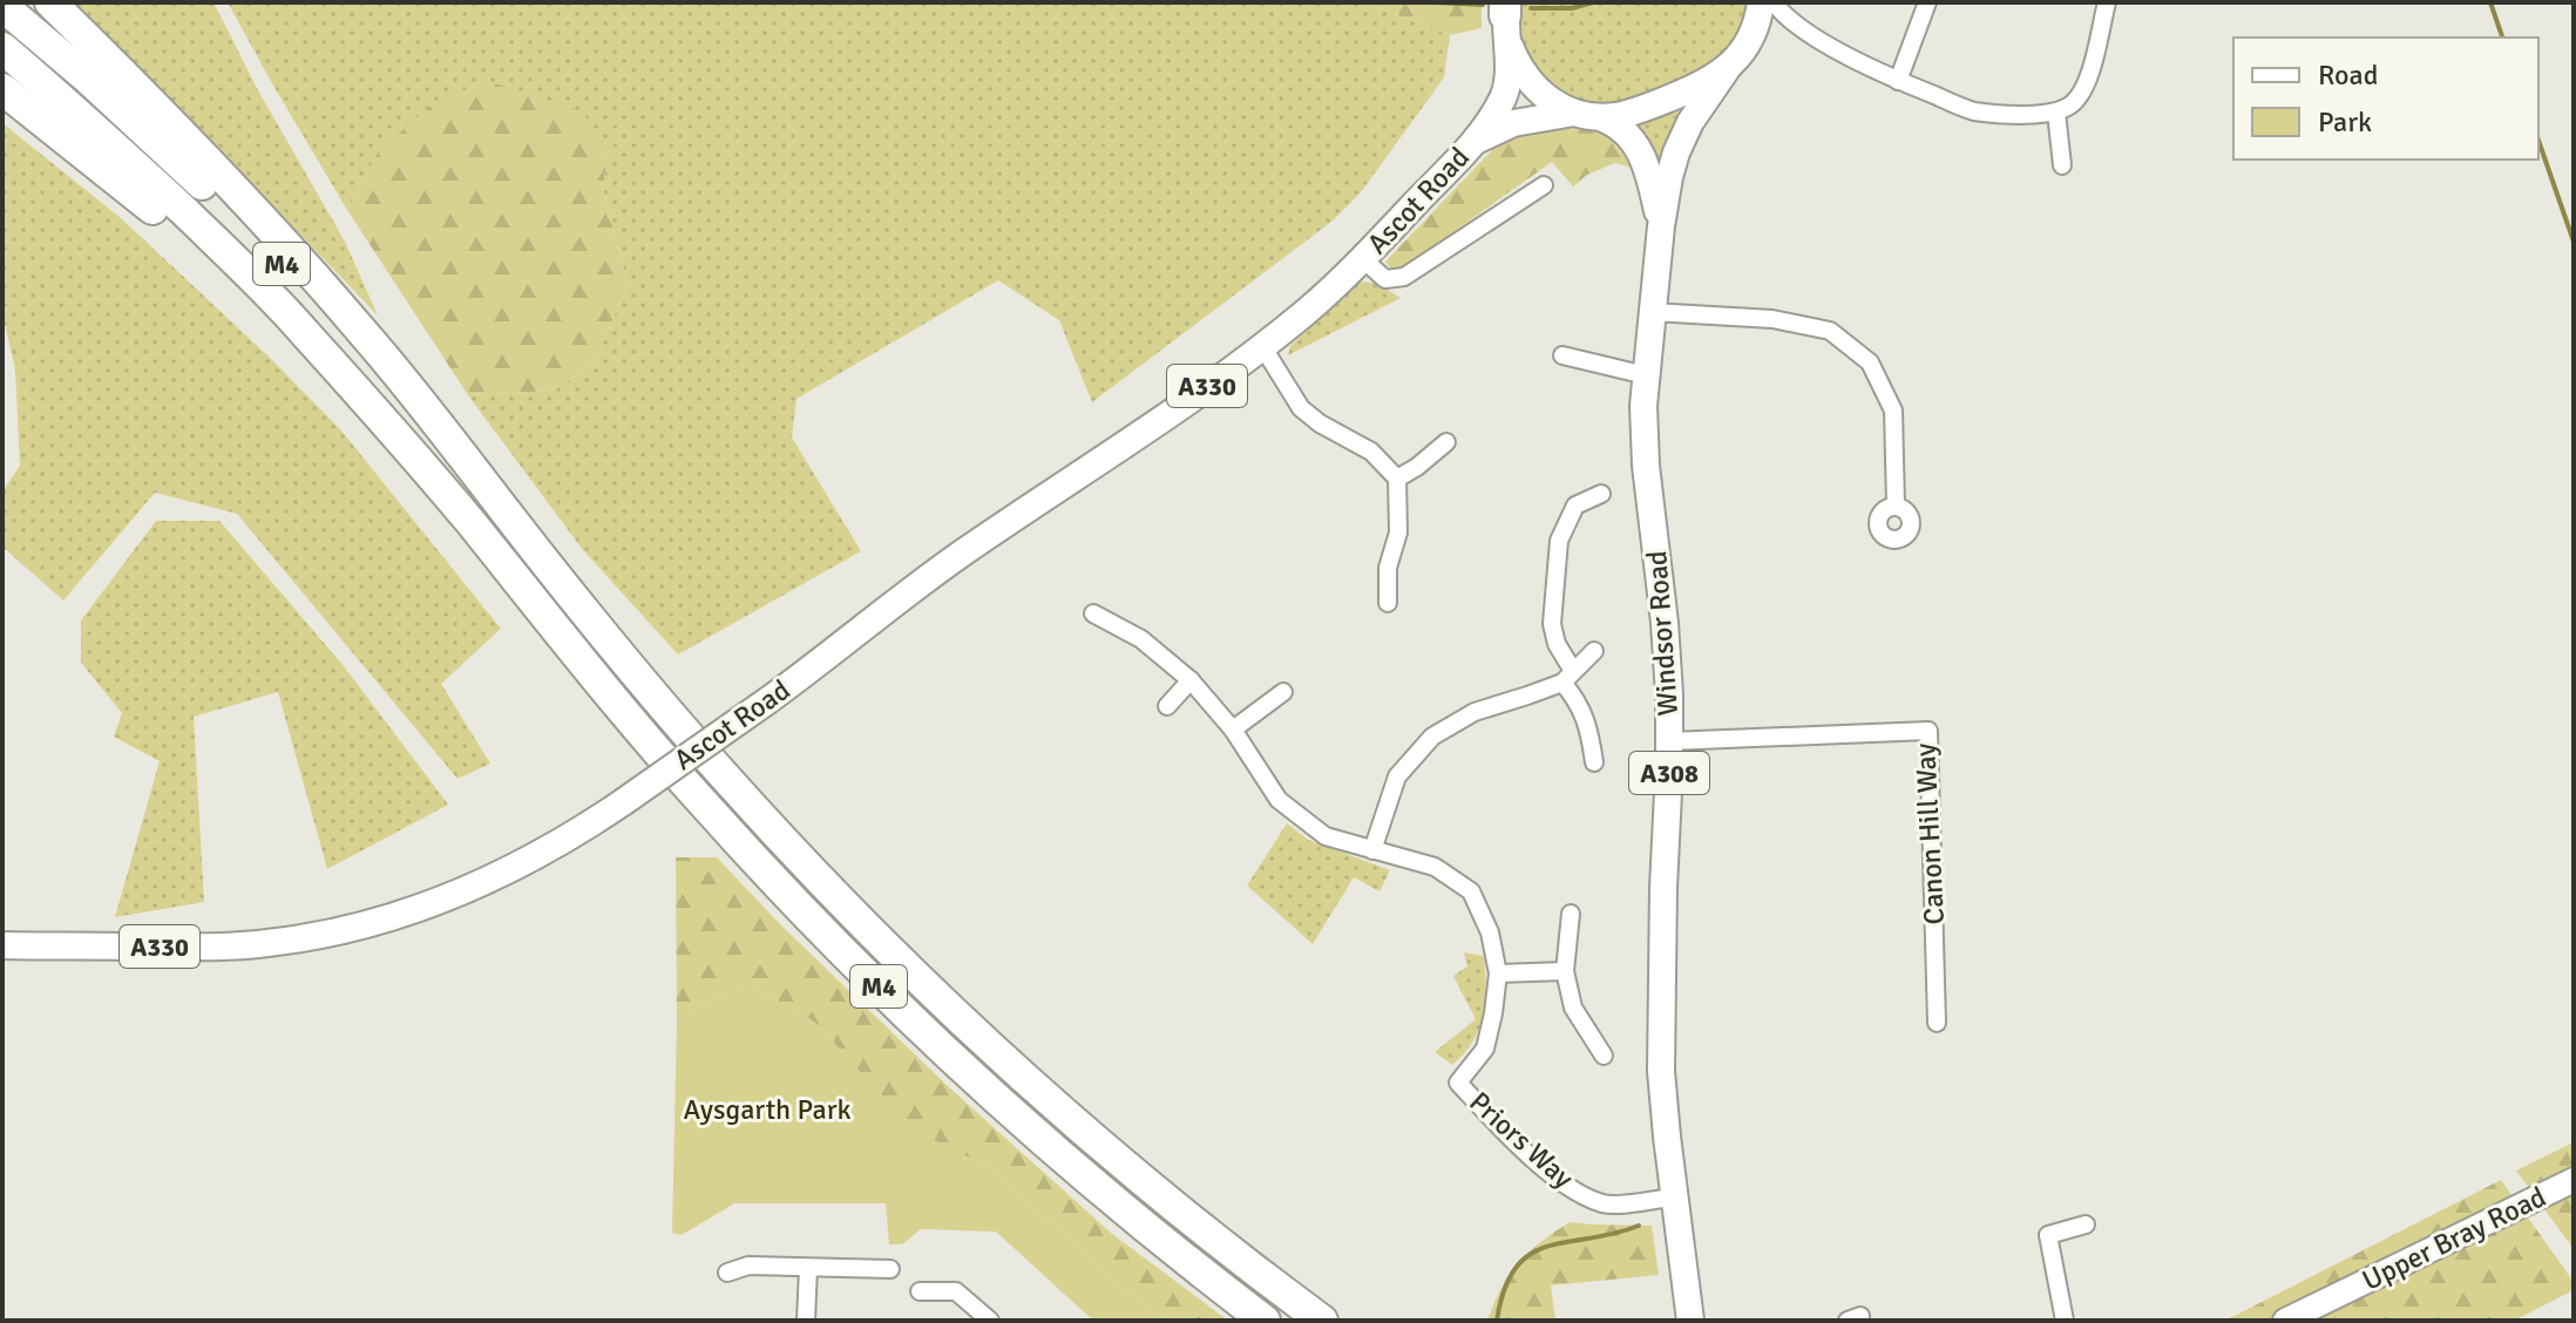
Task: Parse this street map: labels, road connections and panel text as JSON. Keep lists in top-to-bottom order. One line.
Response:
{"streets":{"highway":["M4"],"main road":["Ascot Road","A330","Windsor Road","A308","Upper Bray Road"],"street":["Canon Hill Way","Priors Way"]},"crossings":[["Ascot Road","Windsor Road"],["Windsor Road","Canon Hill Way"],["Windsor Road","Priors Way"]],"parks":["Aysgarth Park"],"legend":["Road","Park"]}
